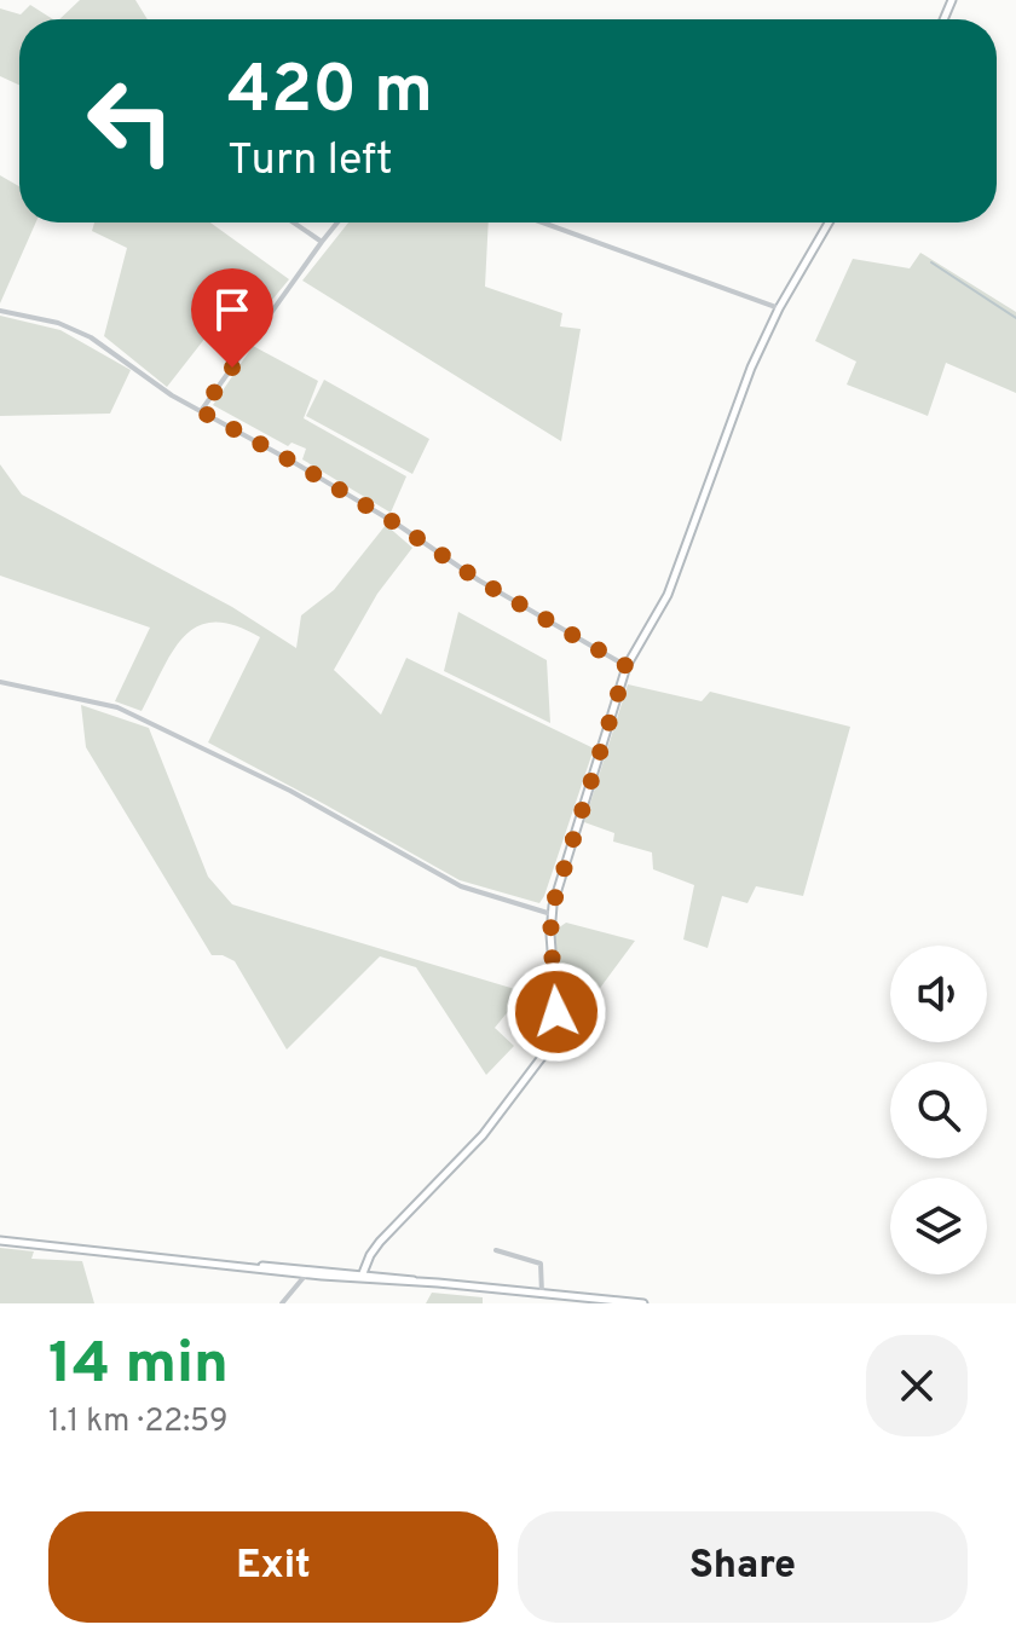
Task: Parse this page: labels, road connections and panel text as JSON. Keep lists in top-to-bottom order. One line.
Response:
{"page":{"turn":["420 m","Turn left"],"heading":["14 min","1.1 km · 22:59"],"buttons":["Exit","Share"]}}
